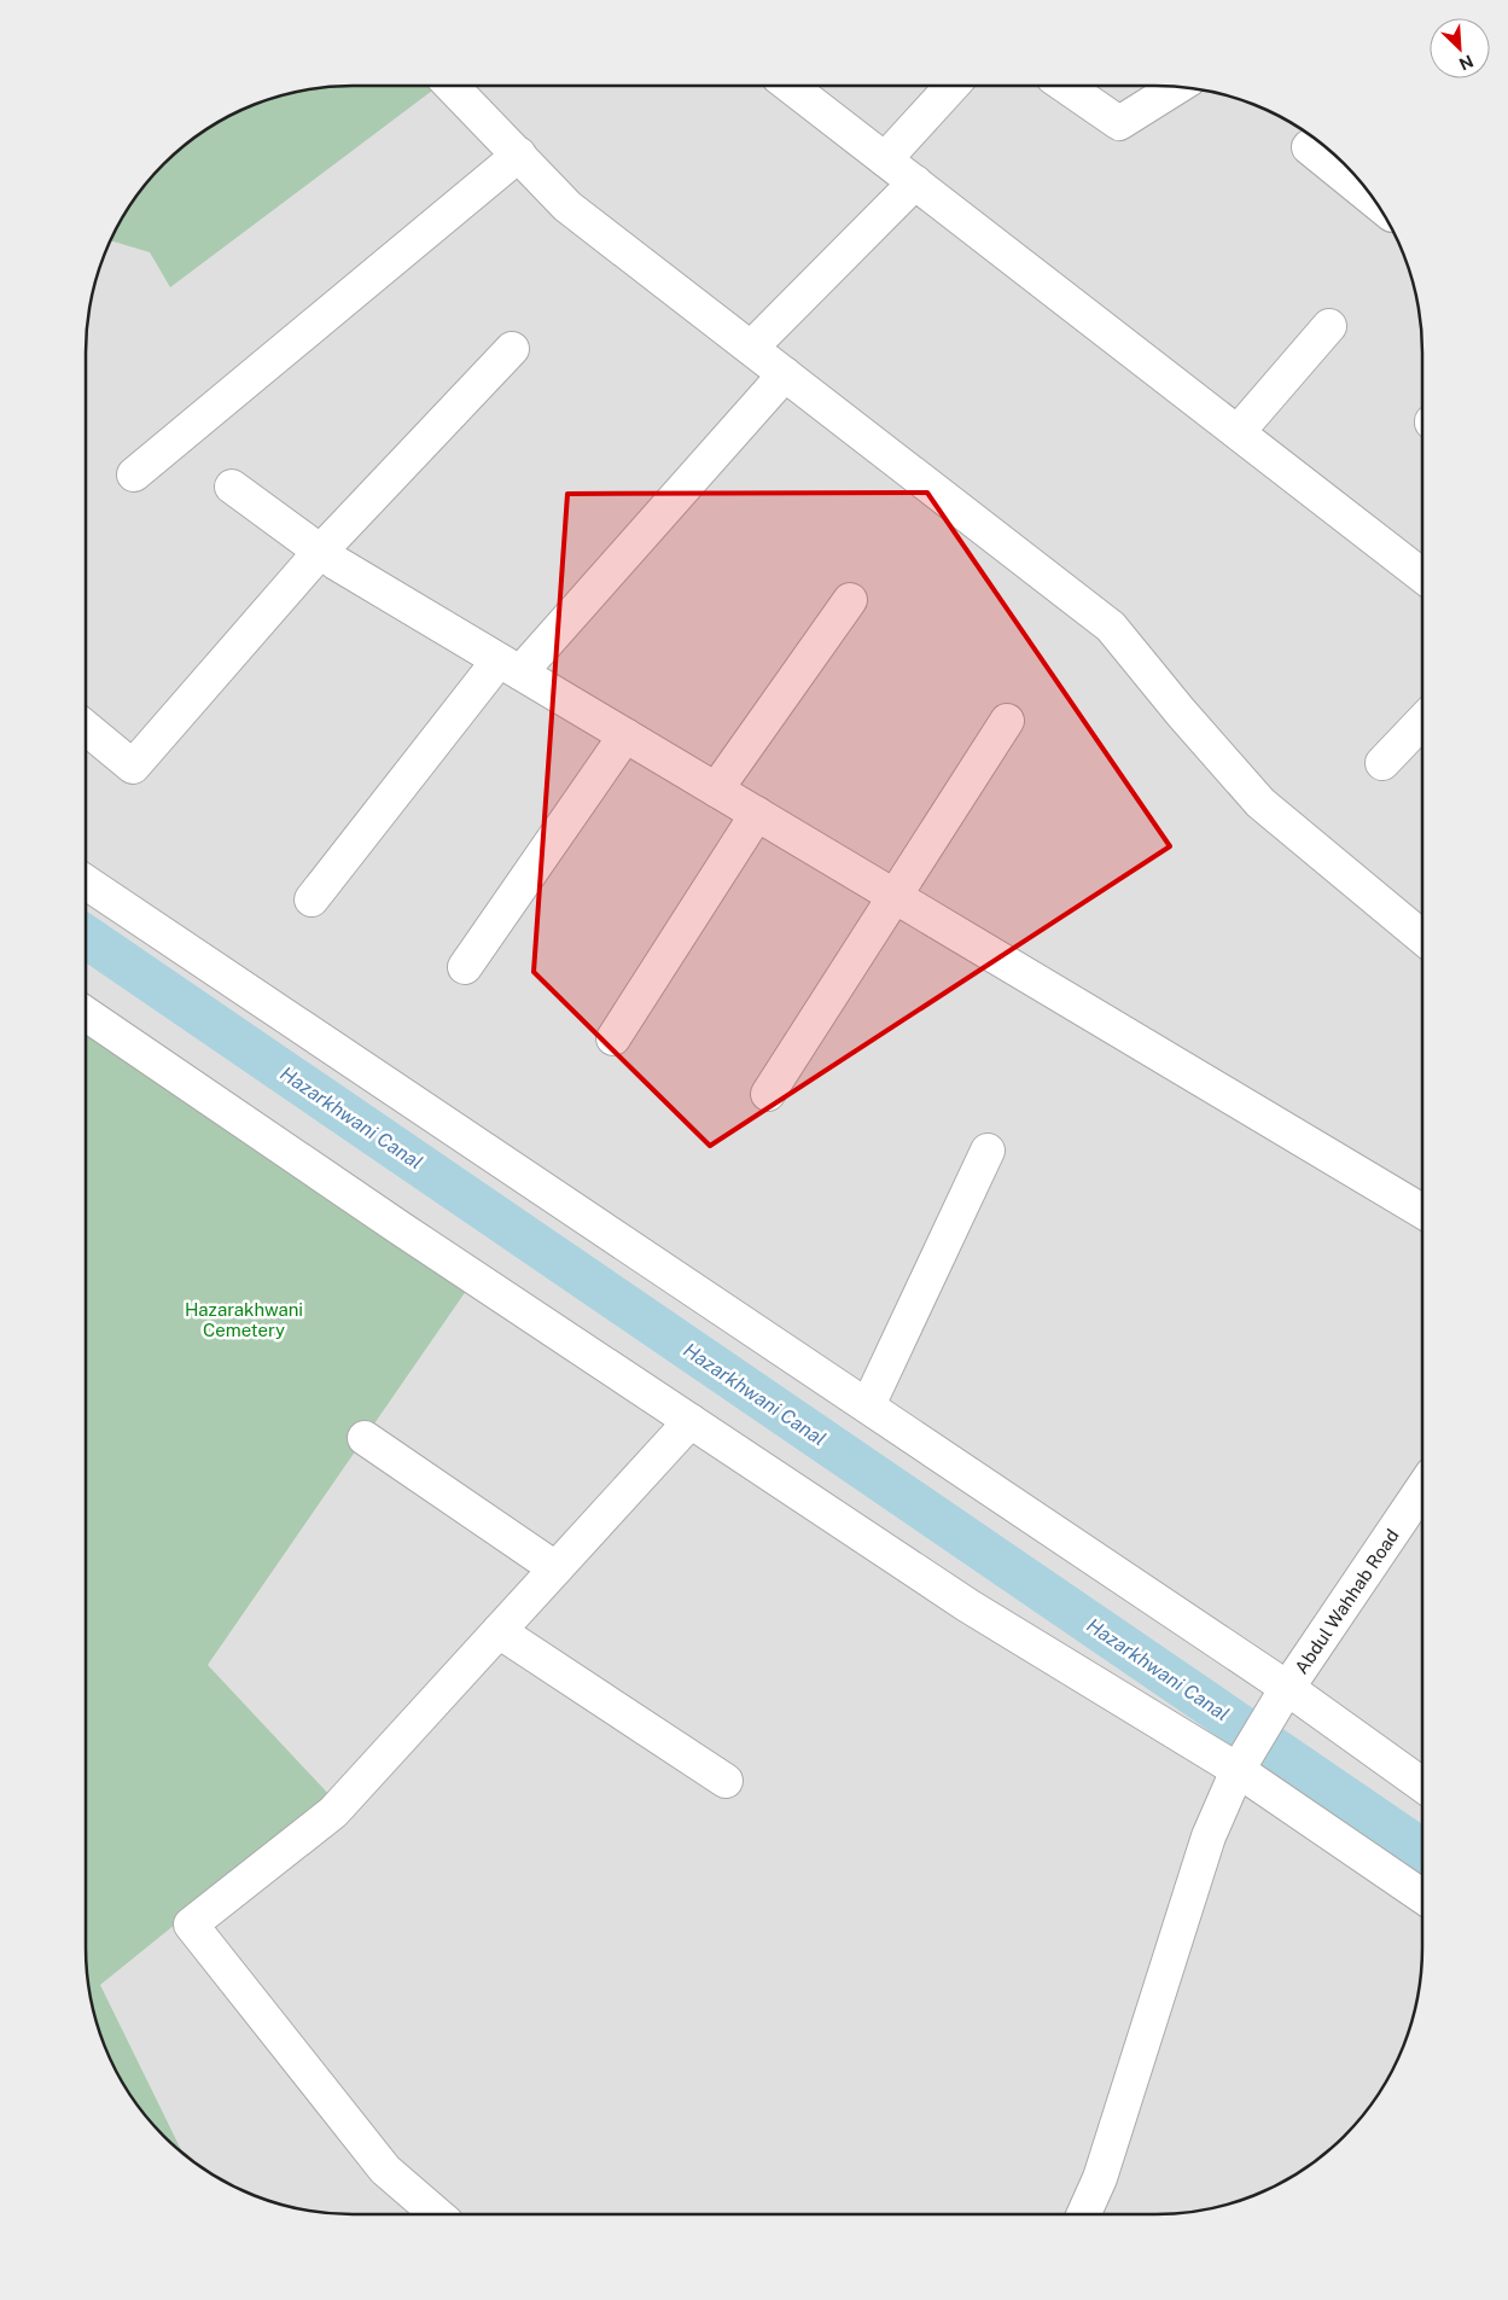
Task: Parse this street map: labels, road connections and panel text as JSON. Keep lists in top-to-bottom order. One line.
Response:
{"streets":{"street":["Abdul Wahhab Road"]},"water":["Hazarkhwani Canal"],"parks":["Hazarakhwani Cemetery"],"north":"bottom right"}
